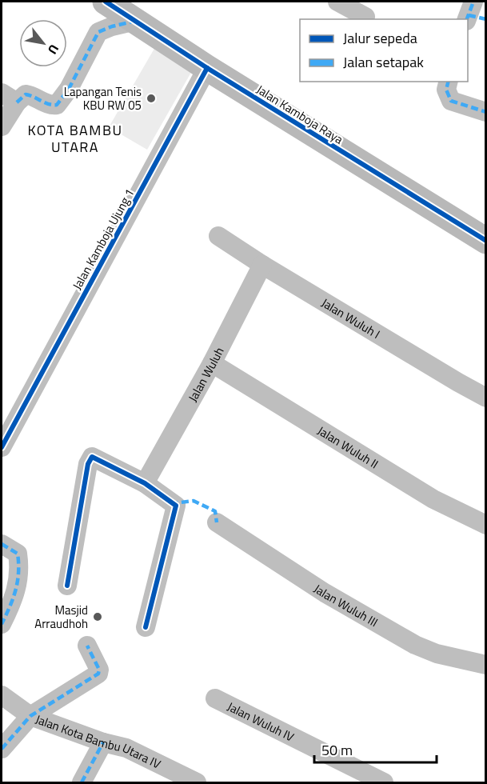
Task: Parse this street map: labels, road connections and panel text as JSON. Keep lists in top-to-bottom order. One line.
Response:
{"streets":{"street":["Jalan Kamboja Raya","Jalan Kamboja Ujung 1","Jalan Wuluh I","Jalan Wuluh","Jalan Wuluh II","Jalan Wuluh III","Jalan Wuluh IV","Jalan Kota Bambu Utara IV"]},"crossings":[["Jalan Kamboja Raya","Jalan Kamboja Ujung 1"],["Jalan Wuluh I","Jalan Wuluh"],["Jalan Wuluh","Jalan Wuluh II"]],"districts":["KOTA BAMBU UTARA"],"places":["Lapangan Tenis KBU RW 05","Masjid Arraudhoh"],"legend":["Jalur sepeda","Jalan setapak"],"scale_bar":"50 m","north":"bottom right"}
